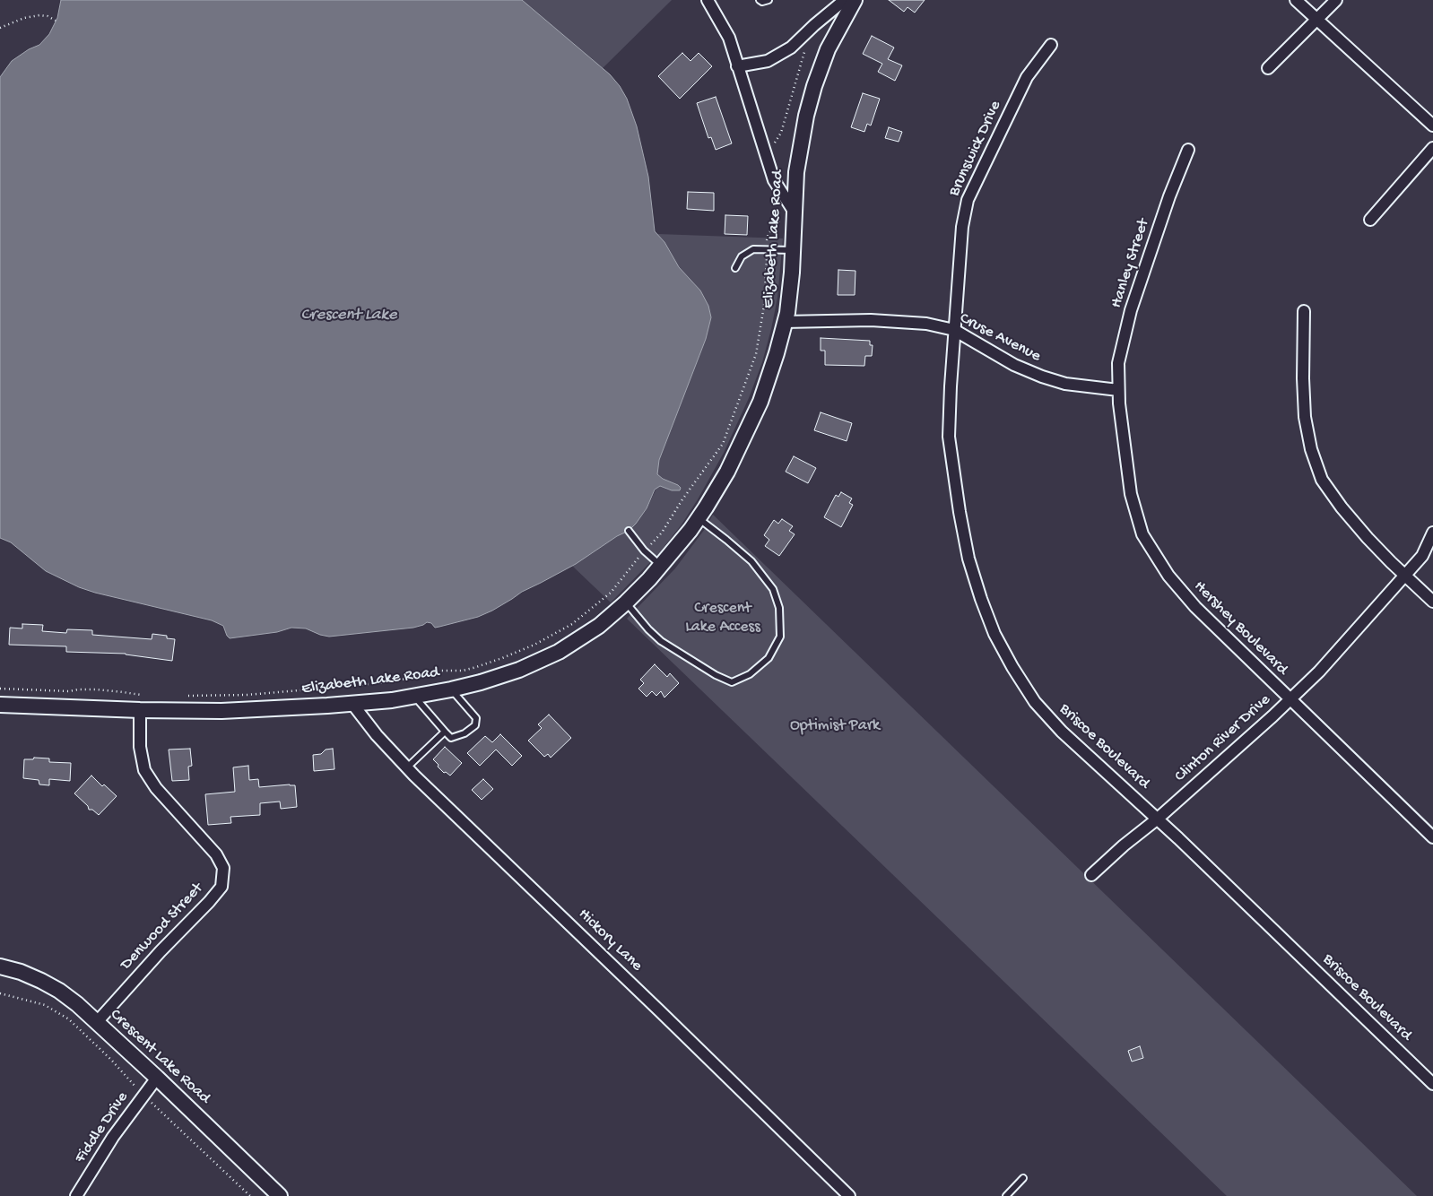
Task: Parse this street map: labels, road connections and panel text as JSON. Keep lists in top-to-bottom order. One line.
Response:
{"streets":{"street":["Brunswick Drive","Elizabeth Lake Road","Hanley Street","Cruse Avenue","Hershey Boulevard","Clinton River Drive","Briscoe Boulevard","Denwood Street","Hickory Lane","Crescent Lake Road","Fiddle Drive"]},"crossings":[["Brunswick Drive","Cruse Avenue"],["Brunswick Drive","Briscoe Boulevard"],["Elizabeth Lake Road","Cruse Avenue"],["Elizabeth Lake Road","Denwood Street"],["Elizabeth Lake Road","Hickory Lane"],["Hanley Street","Cruse Avenue"],["Hanley Street","Hershey Boulevard"],["Cruse Avenue","Hershey Boulevard"],["Cruse Avenue","Briscoe Boulevard"],["Hershey Boulevard","Clinton River Drive"],["Clinton River Drive","Briscoe Boulevard"],["Denwood Street","Crescent Lake Road"],["Crescent Lake Road","Fiddle Drive"]],"water":["Crescent Lake"],"parks":["Crescent Lake Access","Optimist Park"]}
